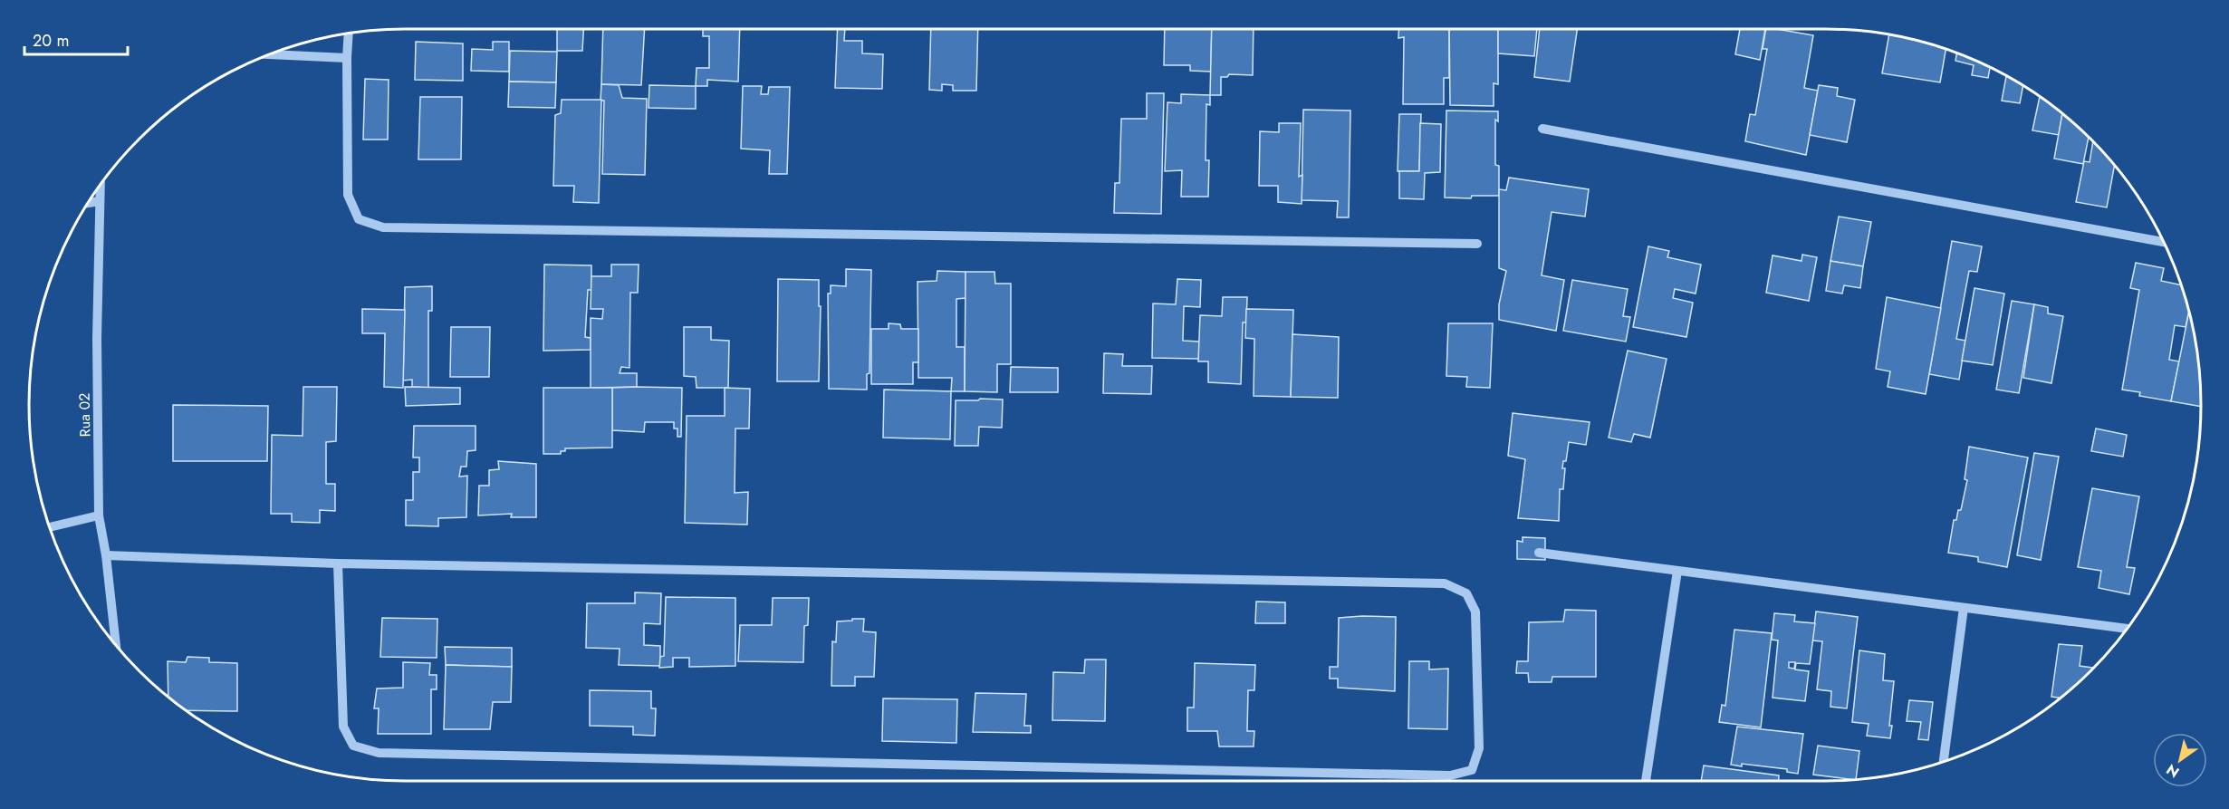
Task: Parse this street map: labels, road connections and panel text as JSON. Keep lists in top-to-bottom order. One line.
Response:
{"streets":{"street":["Rua 02"]},"scale_bar":"20 m","north":"bottom left"}
